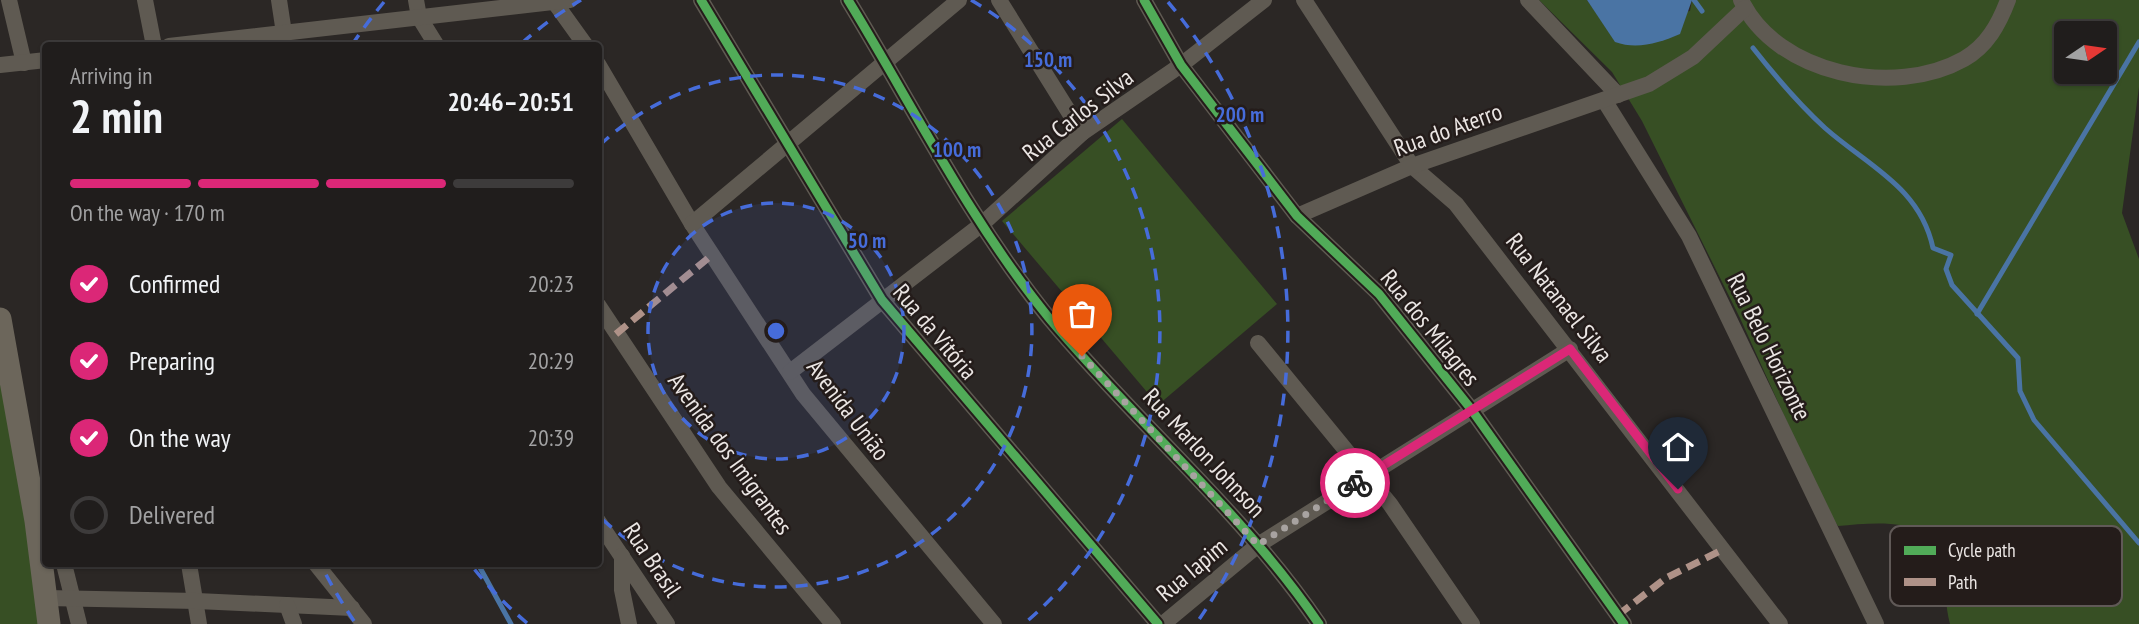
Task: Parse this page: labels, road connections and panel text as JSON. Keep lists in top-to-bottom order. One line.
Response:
{"streets":{"street":["Rua Carlos Silva","Rua do Aterro","Rua Natanael Silva","Rua dos Milagres","Rua da Vitória","Rua Belo Horizonte","Avenida União","Rua Marlon Johnson","Avenida dos Imigrantes","Rua Brasil","Rua Iapim"]},"crossings":[["Rua Carlos Silva","Rua dos Milagres"],["Rua Carlos Silva","Rua da Vitória"],["Rua Carlos Silva","Avenida União"],["Rua Carlos Silva","Rua Marlon Johnson"],["Rua do Aterro","Rua Natanael Silva"],["Rua do Aterro","Rua dos Milagres"],["Rua do Aterro","Rua Belo Horizonte"],["Rua Natanael Silva","Rua Iapim"],["Rua dos Milagres","Rua Iapim"],["Rua da Vitória","Rua Iapim"],["Rua Marlon Johnson","Rua Iapim"]],"legend":["Cycle path","Path"],"north":"right","page":{"heading":["2 min","Arriving in","20:46–20:51"],"bar":"On the way · 170 m","list":[["Confirmed","20:23"],["Preparing","20:29"],["On the way","20:39"],"Delivered"]},"rings":["150 m","200 m","100 m","50 m"]}
